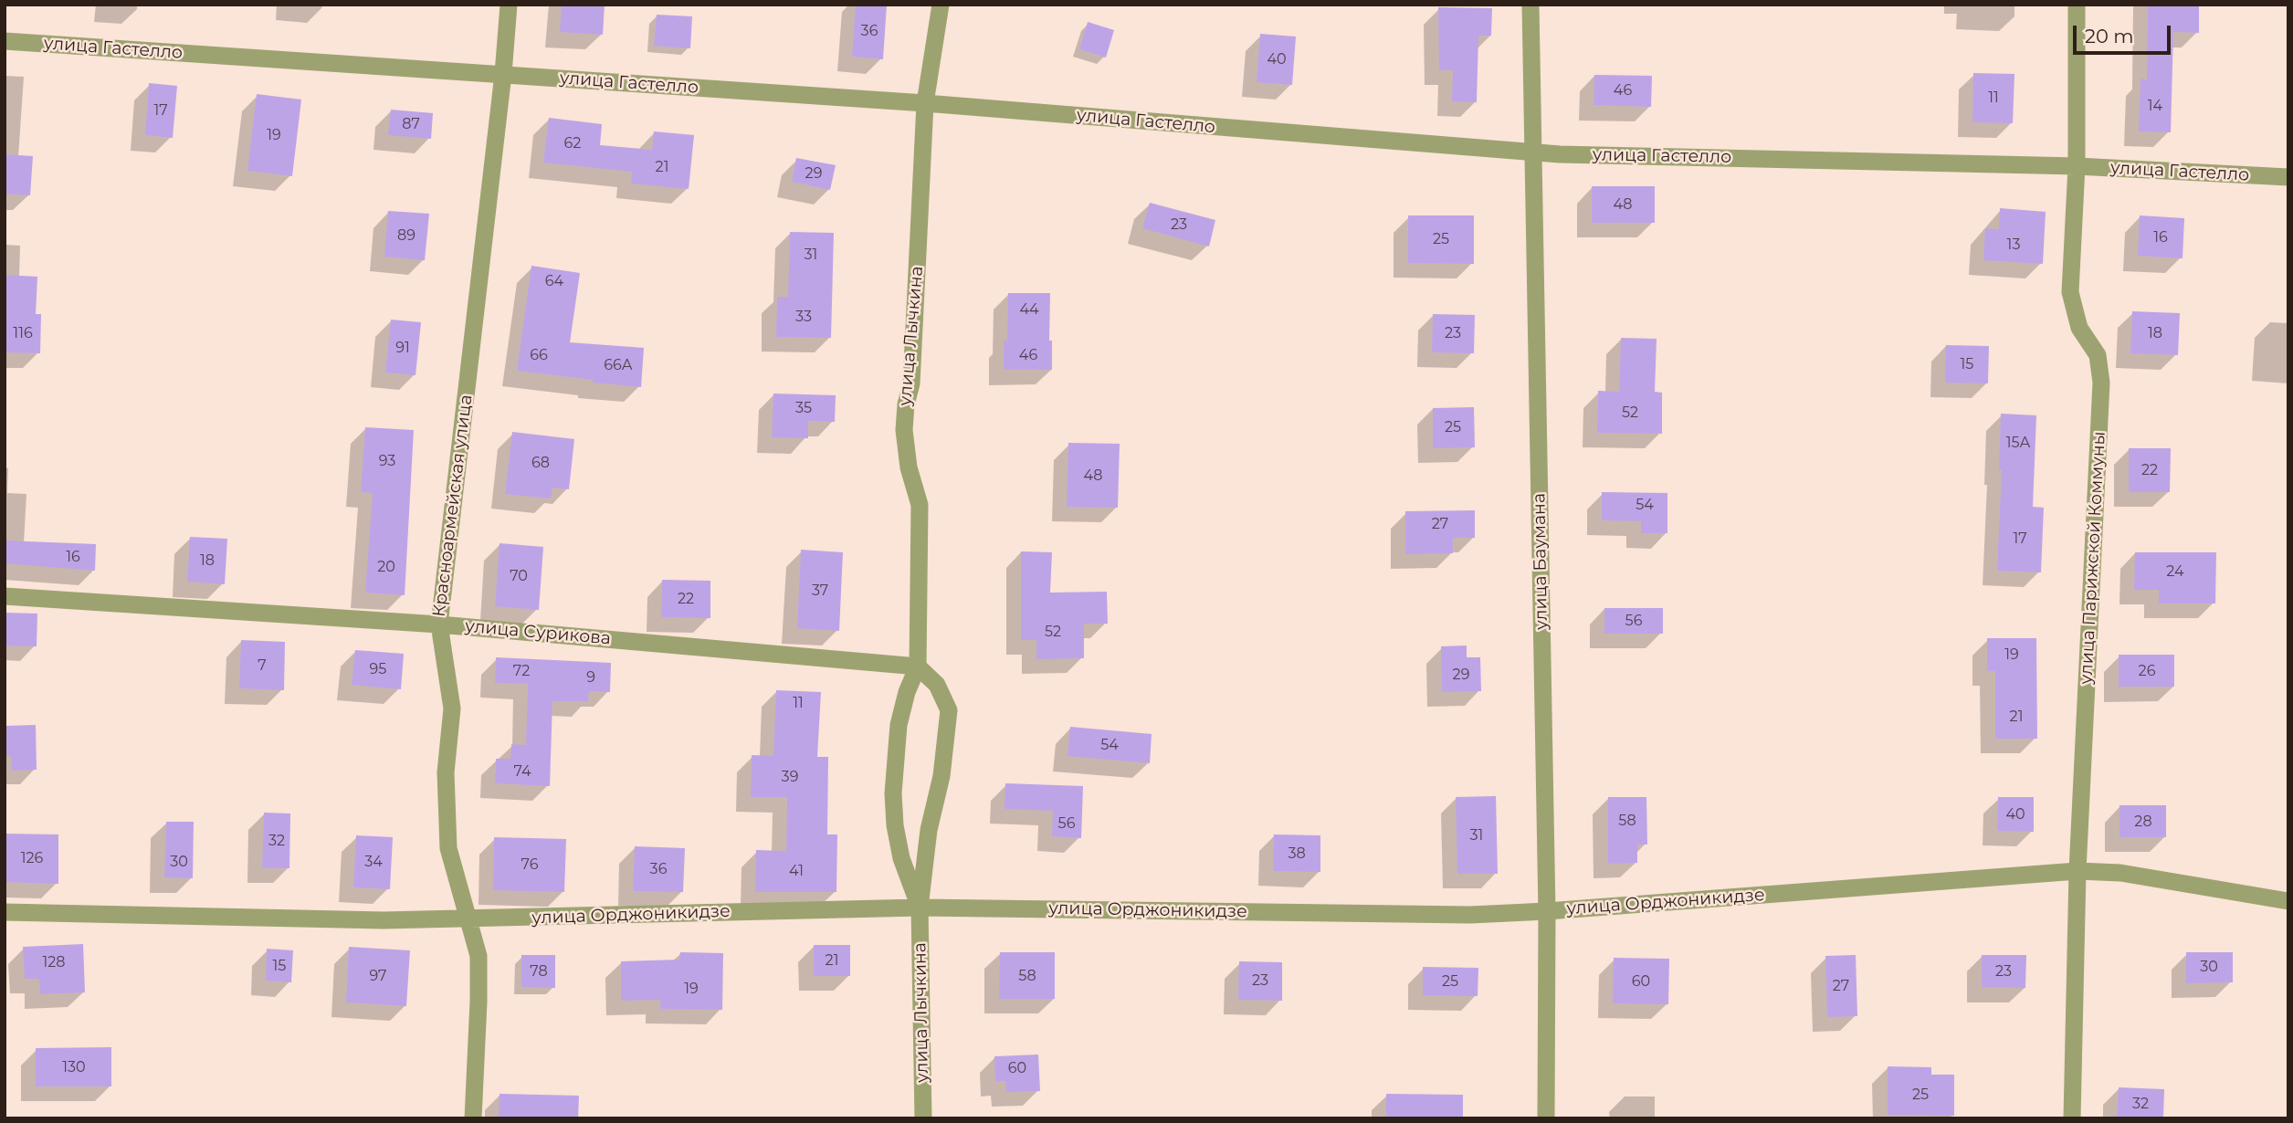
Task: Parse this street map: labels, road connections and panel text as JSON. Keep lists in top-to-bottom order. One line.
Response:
{"streets":{"street":["улица Гастелло","улица Лычкина","Красноармейская улица","улица Парижской Коммуны","улица Баумана","улица Сурикова","улица Орджоникидзе"]},"crossings":[["улица Гастелло","улица Лычкина"],["улица Гастелло","Красноармейская улица"],["улица Гастелло","улица Парижской Коммуны"],["улица Гастелло","улица Баумана"],["улица Лычкина","улица Сурикова"],["улица Лычкина","улица Орджоникидзе"],["Красноармейская улица","улица Сурикова"],["Красноармейская улица","улица Орджоникидзе"],["улица Парижской Коммуны","улица Орджоникидзе"],["улица Баумана","улица Орджоникидзе"]],"house_numbers":["36","40","46","11","14","17","87","19","62","21","29","48","23","89","16","25","13","31","64","44","33","116","23","18","91","66","46","15","66А","35","52","25","15А","93","68","22","48","54","27","17","16","18","20","24","70","37","22","56","52","19","7","95","72","26","29","9","11","21","54","74","39","40","58","28","56","31","32","38","126","30","34","76","36","41","21","128","15","30","78","23","97","58","23","25","60","27","19","130","60","25","32"],"scale_bar":"20 m"}
